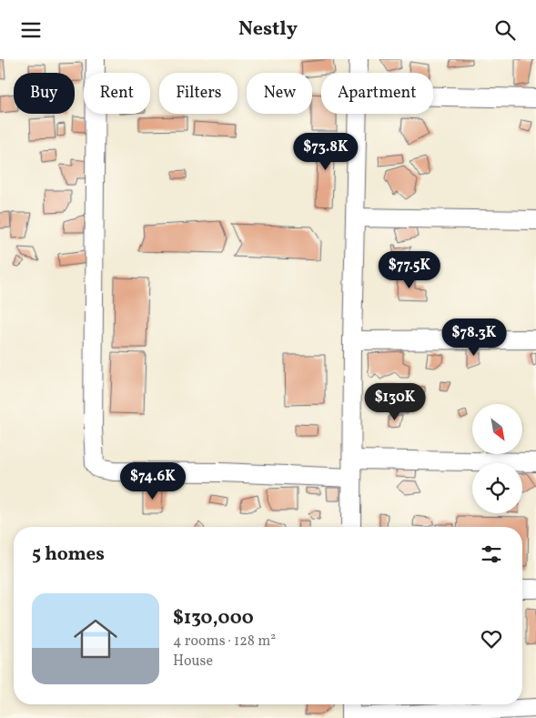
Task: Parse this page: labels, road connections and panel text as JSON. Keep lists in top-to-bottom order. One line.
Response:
{"north":"bottom right","page":{"header":"Nestly","chip":["Buy","Rent","Filters","New","Apartment"],"price":["$73.8K","$77.5K","$78.3K","$130K","$74.6K"],"heading":"5 homes","list":[{"name":"$130,000","note":"4 rooms · 128 m² · House"}]}}
